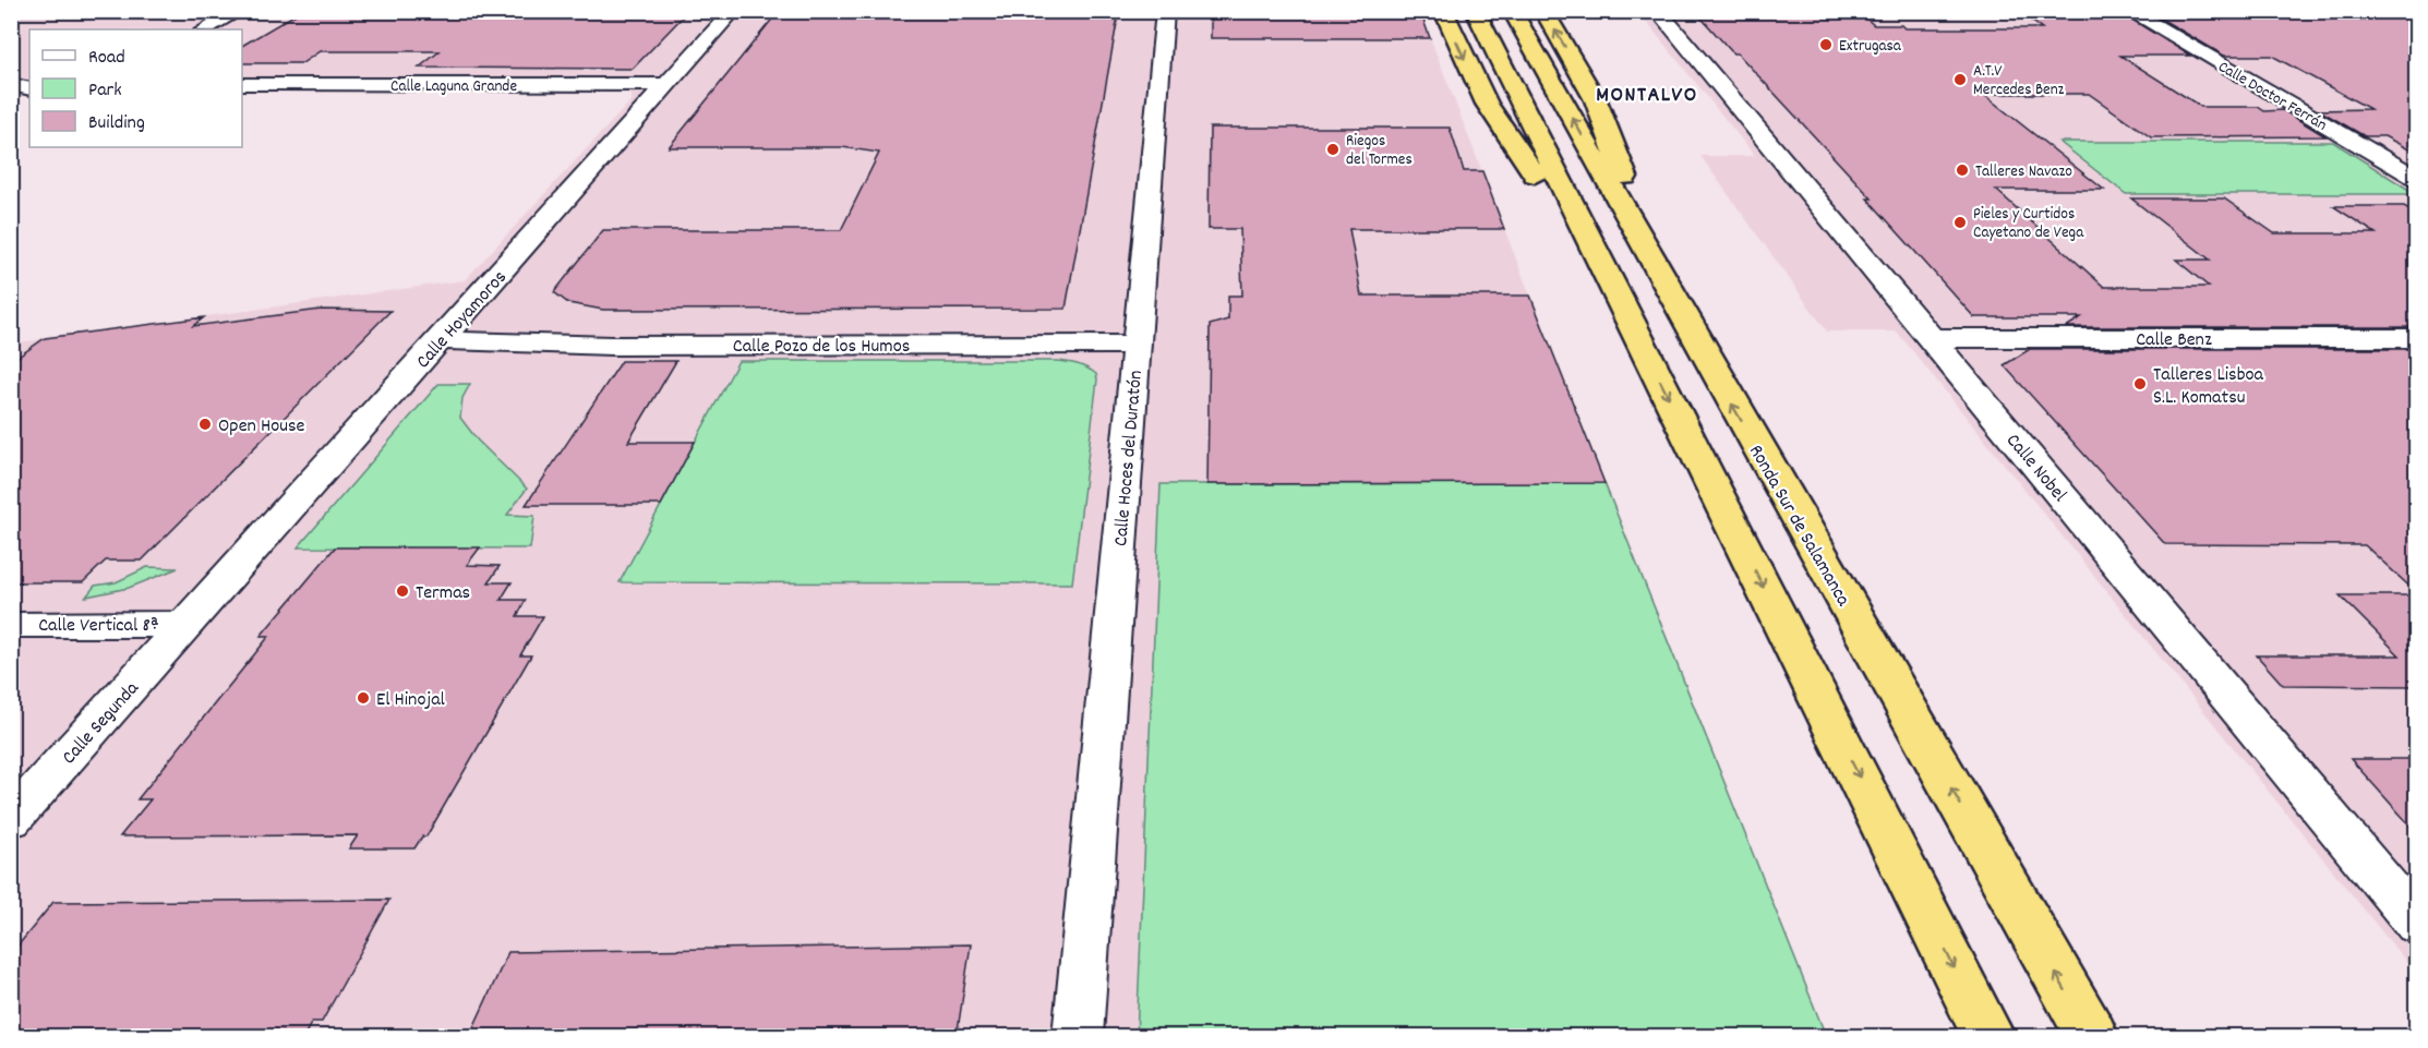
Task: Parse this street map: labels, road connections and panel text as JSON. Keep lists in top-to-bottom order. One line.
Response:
{"streets":{"highway":["Ronda Sur de Salamanca"],"street":["Calle Laguna Grande","Calle Doctor Ferrán","Calle Hoyamoros","Calle Benz","Calle Pozo de los Humos","Calle Hoces del Duratón","Calle Nobel","Calle Vertical 8ª","Calle Segunda"]},"crossings":[["Calle Laguna Grande","Calle Hoyamoros"],["Calle Hoyamoros","Calle Pozo de los Humos"],["Calle Hoyamoros","Calle Vertical 8ª"],["Calle Hoyamoros","Calle Segunda"],["Calle Benz","Calle Nobel"],["Calle Pozo de los Humos","Calle Hoces del Duratón"],["Calle Vertical 8ª","Calle Segunda"]],"districts":["MONTALVO"],"places":["Extrugasa","A.T.V Mercedes Benz","Riegos del Tormes","Talleres Navazo","Pieles y Curtidos Cayetano de Vega","Talleres Lisboa S.L. Komatsu","Open House","Termas","El Hinojal"],"legend":["Road","Park","Building"]}
